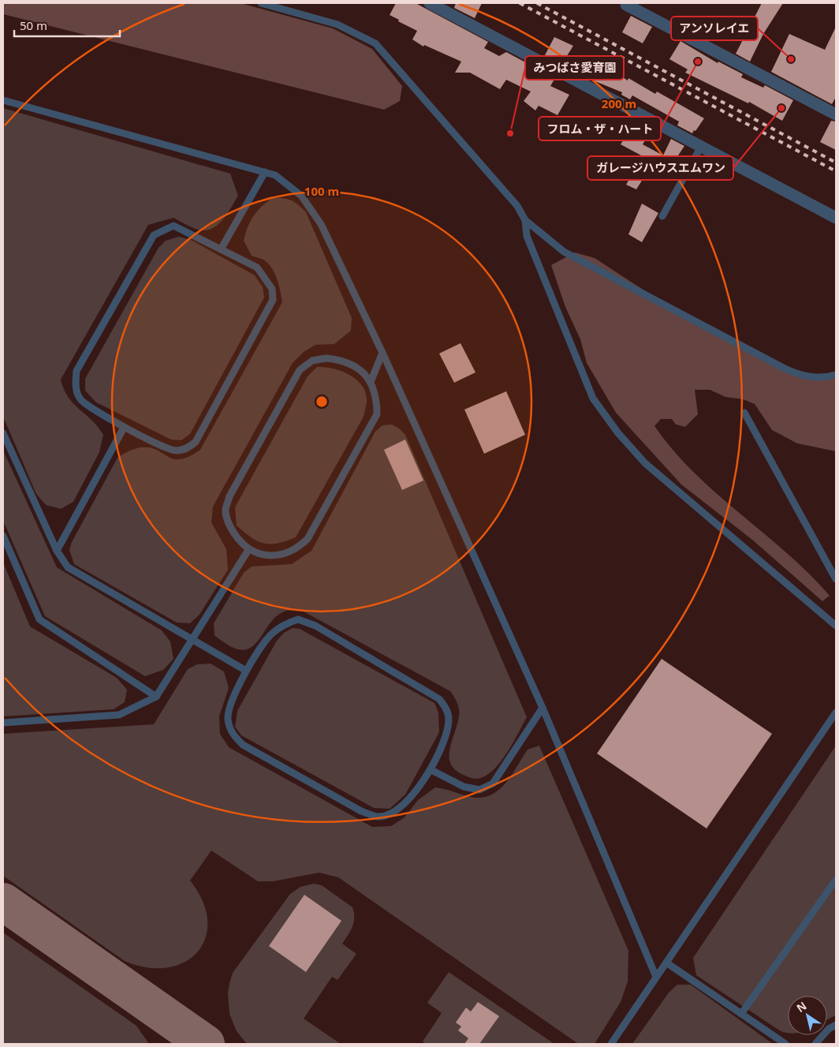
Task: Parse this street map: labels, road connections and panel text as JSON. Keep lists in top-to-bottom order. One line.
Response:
{"places":["アンソレイエ","フロム・ザ・ハート","ガレージハウスエムワン","みつばさ愛育園"],"scale_bar":"50 m","north":"top left","rings":["200 m","100 m"]}
